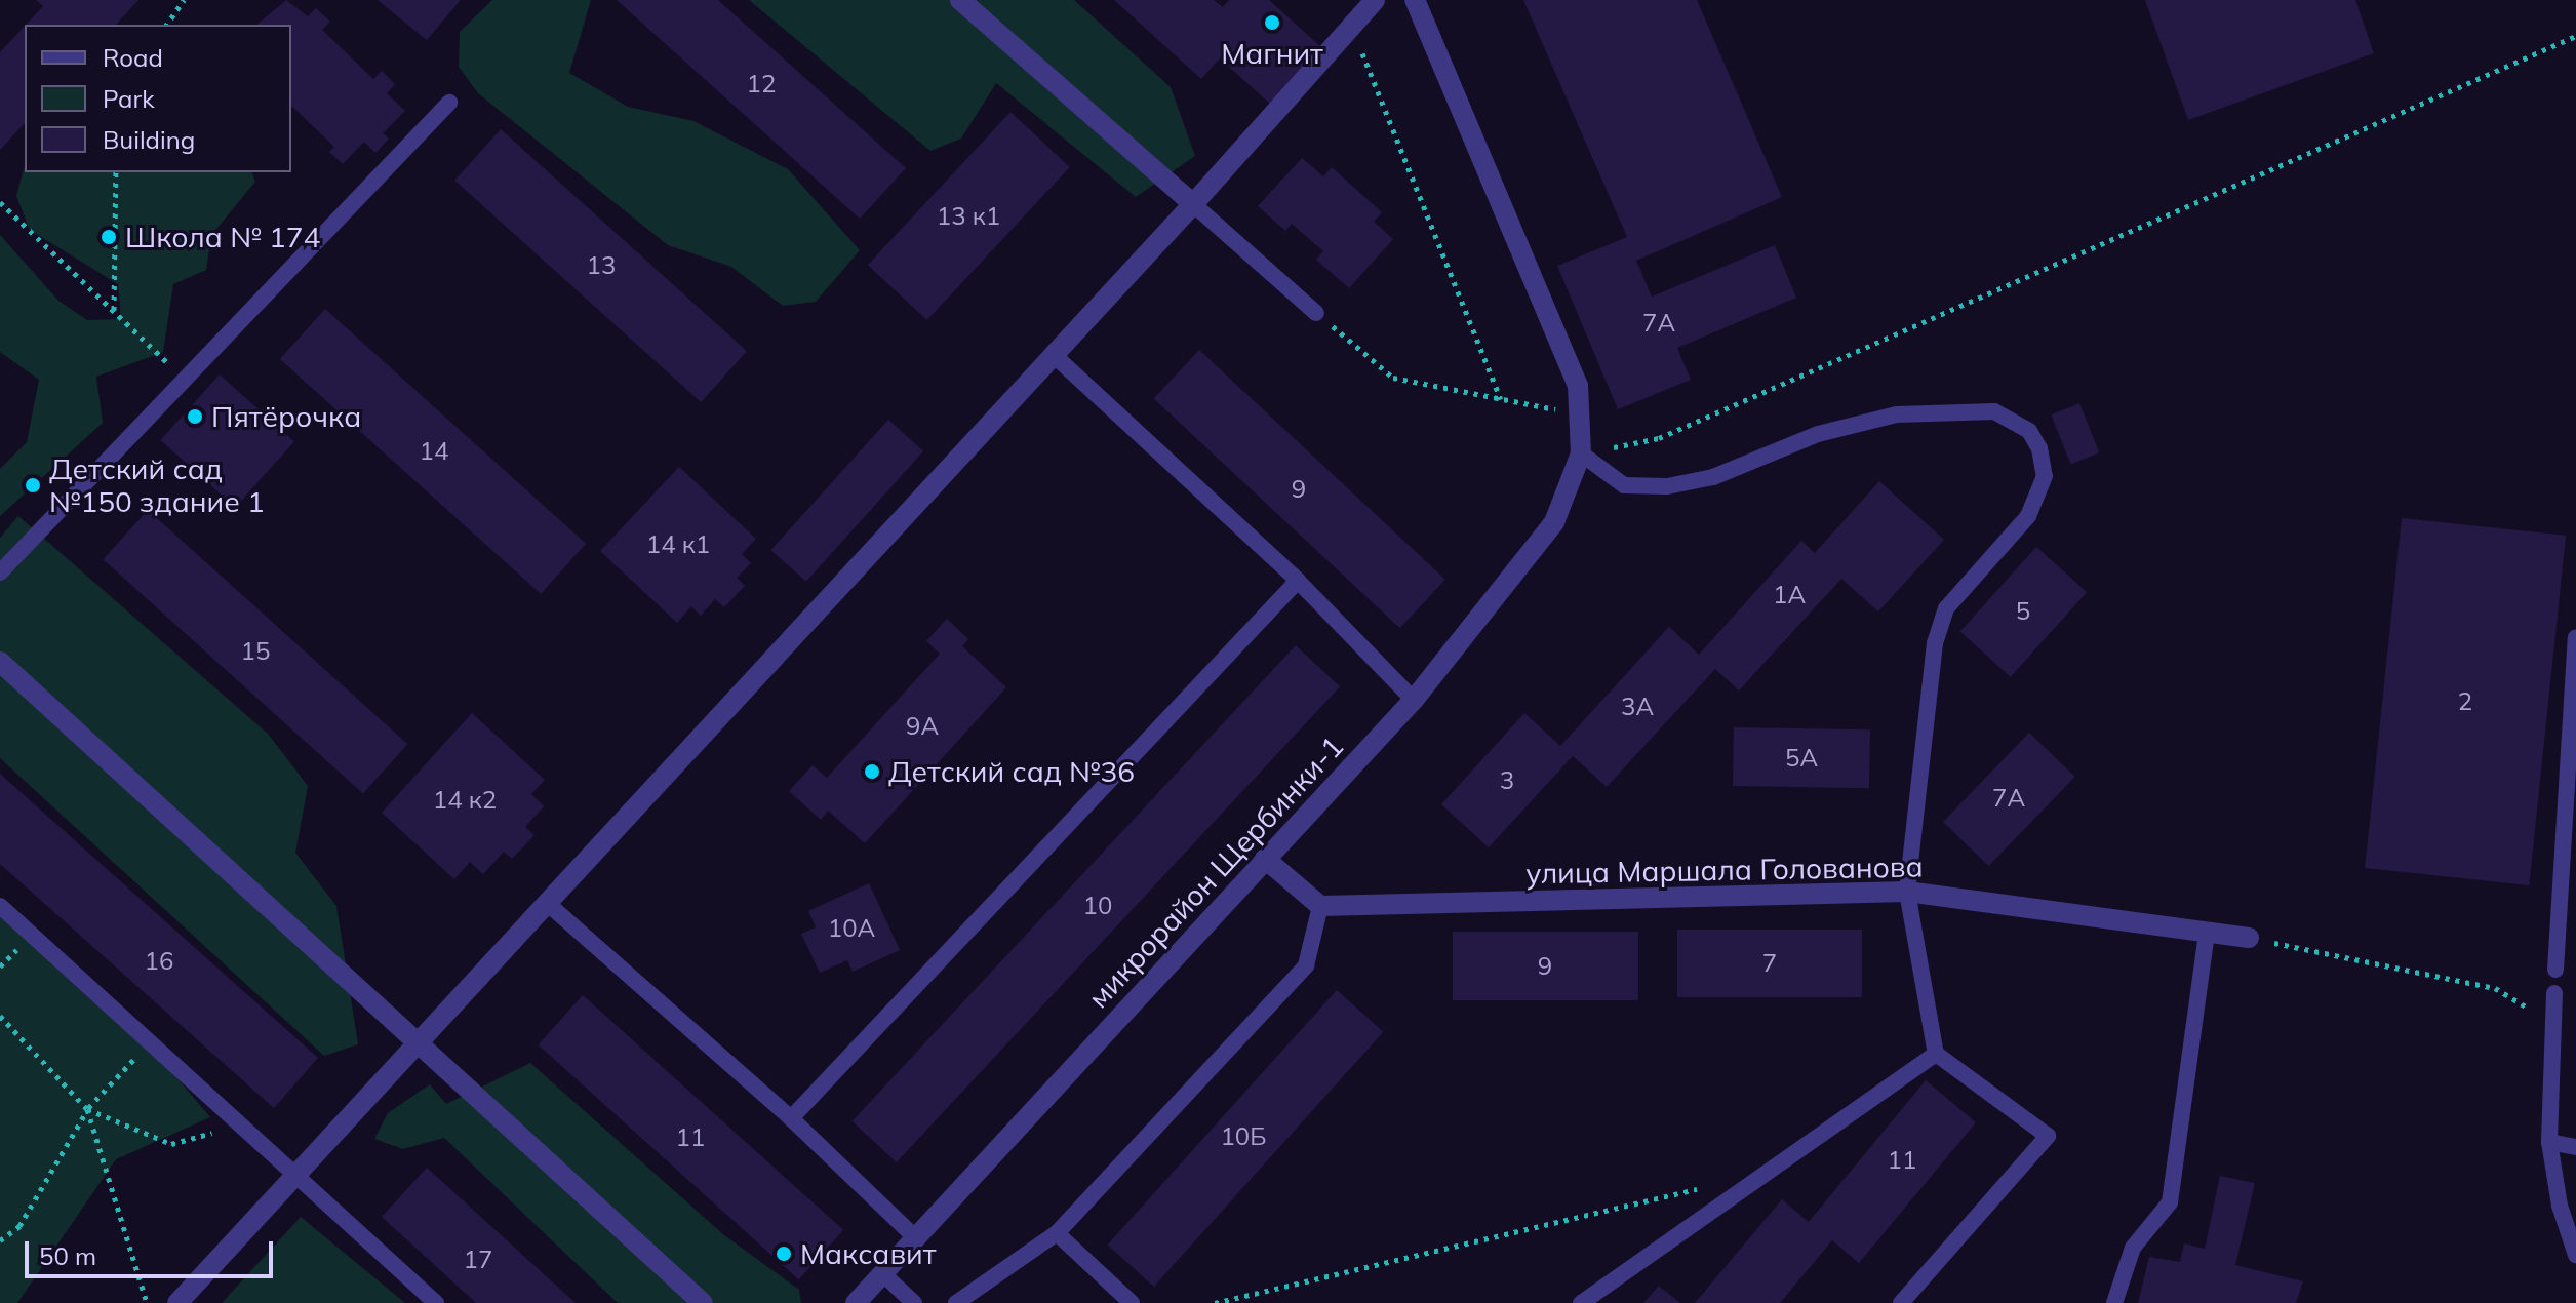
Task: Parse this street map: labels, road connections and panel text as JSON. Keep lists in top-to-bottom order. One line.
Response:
{"streets":{"street":["улица Маршала Голованова","микрорайон Щербинки-1"]},"places":["Магнит","Школа № 174","Пятёрочка","Детский сад №150 здание 1","Детский сад №36","Максавит"],"house_numbers":["12","13 к1","13","7А","14","9","14 к1","1А","5","15","2","3А","9А","5А","3","7А","14 к2","10","10А","16","7","9","10Б","11","11","17"],"legend":["Road","Park","Building"],"scale_bar":"50 m"}
